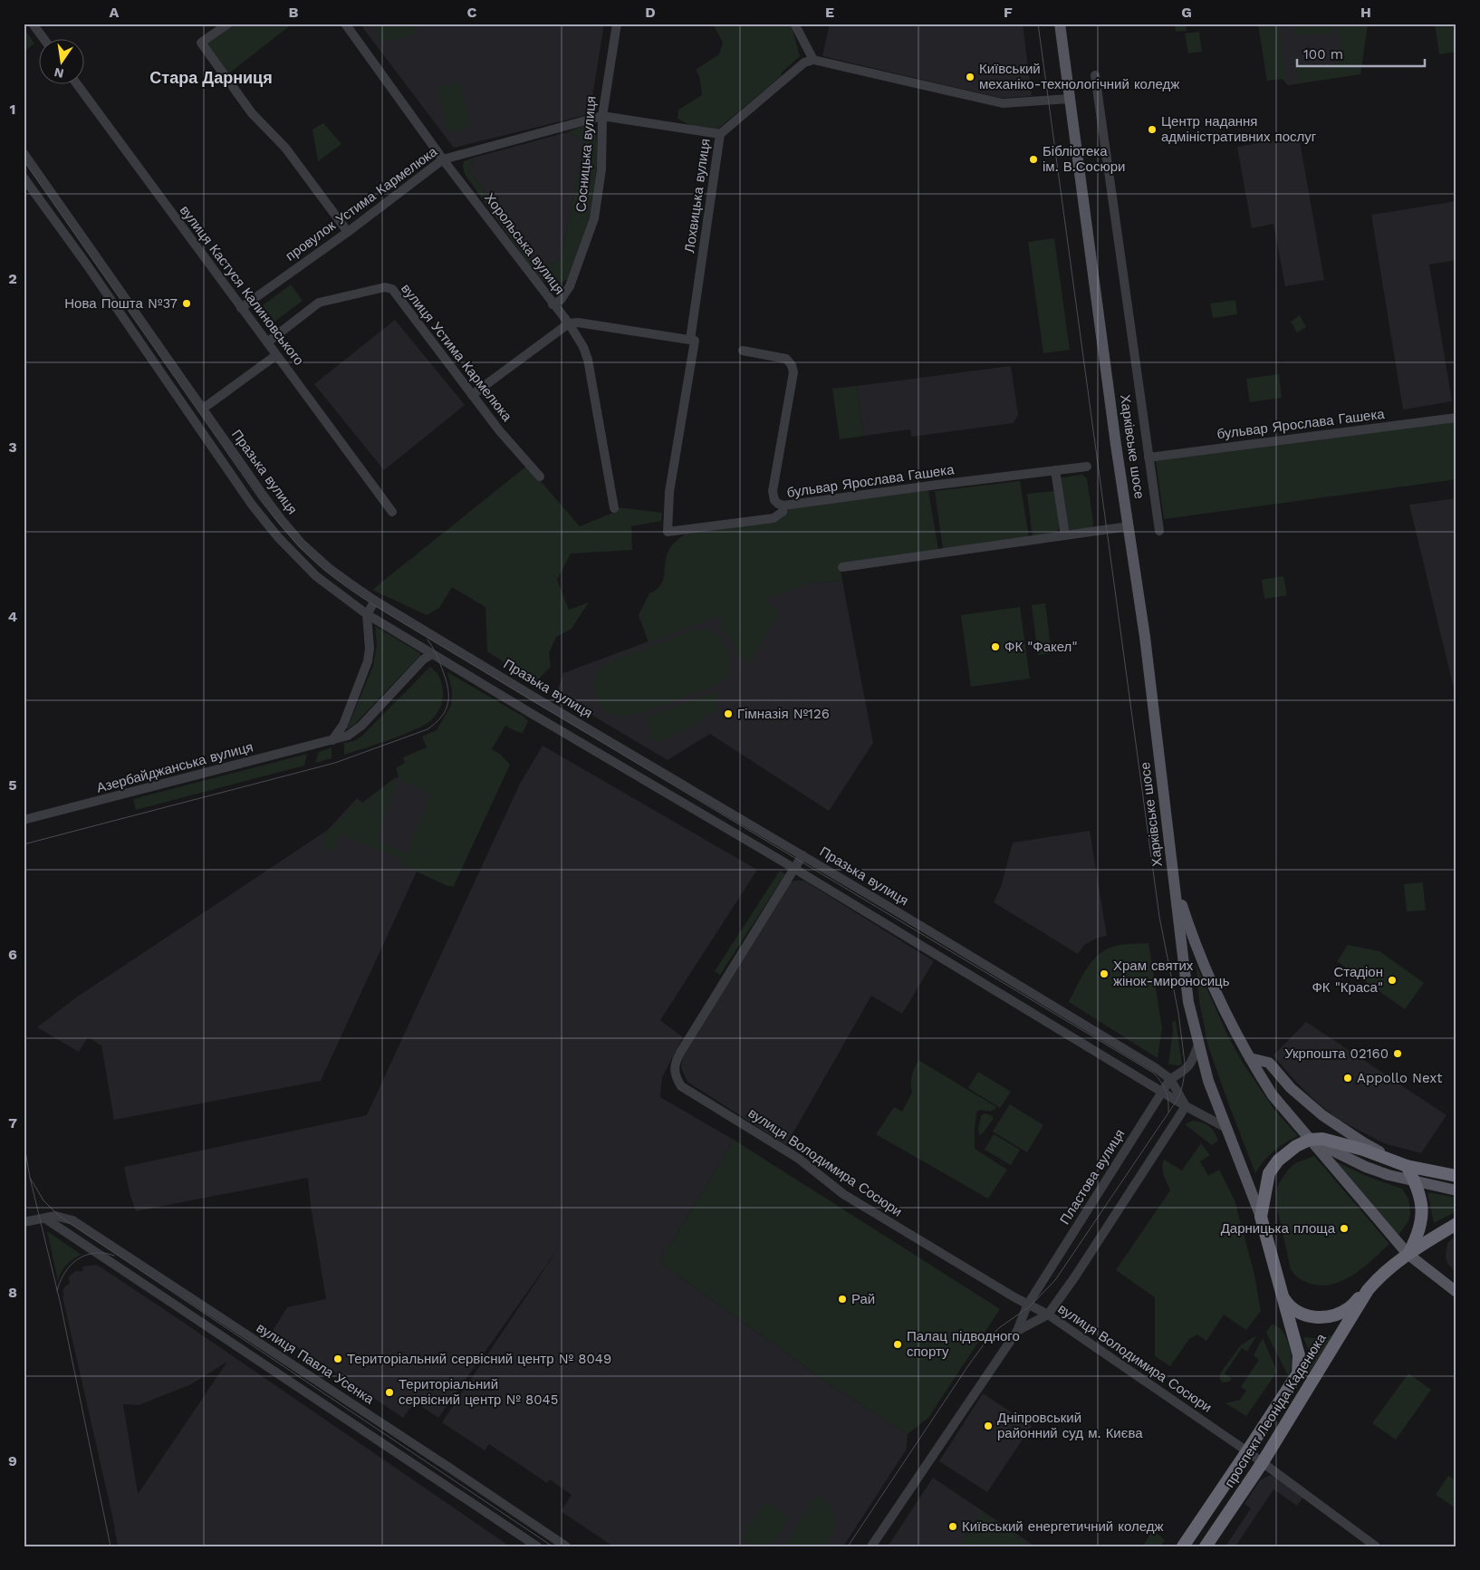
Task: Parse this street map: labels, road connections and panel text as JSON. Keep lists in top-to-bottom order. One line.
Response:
{"streets":{"highway":["проспект Леоніда Каденюка"],"main road":["Харківське шосе"],"street":["Сосницька вулиця","Лохвицька вулиця","провулок Устима Кармелюка","Хорольська вулиця","вулиця Кастуся Калиновського","вулиця Устима Кармелюка","бульвар Ярослава Гашека","Празька вулиця","Азербайджанська вулиця","вулиця Володимира Сосюри","Пластова вулиця","вулиця Павла Усенка"]},"crossings":[["Сосницька вулиця","провулок Устима Кармелюка"],["Сосницька вулиця","Хорольська вулиця"],["Лохвицька вулиця","провулок Устима Кармелюка"],["Лохвицька вулиця","бульвар Ярослава Гашека"],["провулок Устима Кармелюка","Хорольська вулиця"],["провулок Устима Кармелюка","вулиця Кастуся Калиновського"],["вулиця Кастуся Калиновського","вулиця Устима Кармелюка"],["бульвар Ярослава Гашека","Харківське шосе"],["Харківське шосе","Празька вулиця"],["Харківське шосе","Пластова вулиця"],["Празька вулиця","Азербайджанська вулиця"],["Празька вулиця","вулиця Володимира Сосюри"],["Празька вулиця","Пластова вулиця"],["вулиця Володимира Сосюри","Пластова вулиця"],["вулиця Володимира Сосюри","проспект Леоніда Каденюка"]],"districts":["Стара Дарниця"],"places":["Київський механіко-технологічний коледж","Центр надання адміністративних послуг","Бібліотека ім. В.Сосюри","Нова Пошта №37","ФК \"Факел\"","Гімназія №126","Храм святих жінок-мироносиць","Стадіон ФК \"Краса\"","Укрпошта 02160","Appollo Next","Дарницька площа","Рай","Палац підводного спорту","Територіальний сервісний центр № 8049","Територіальний сервісний центр № 8045","Дніпровський районний суд м. Києва","Київський енергетичний коледж"],"scale_bar":"100 m","north":"bottom","grid":{"columns":["A","B","C","D","E","F","G","H"],"rows":["1","2","3","4","5","6","7","8","9"]}}
